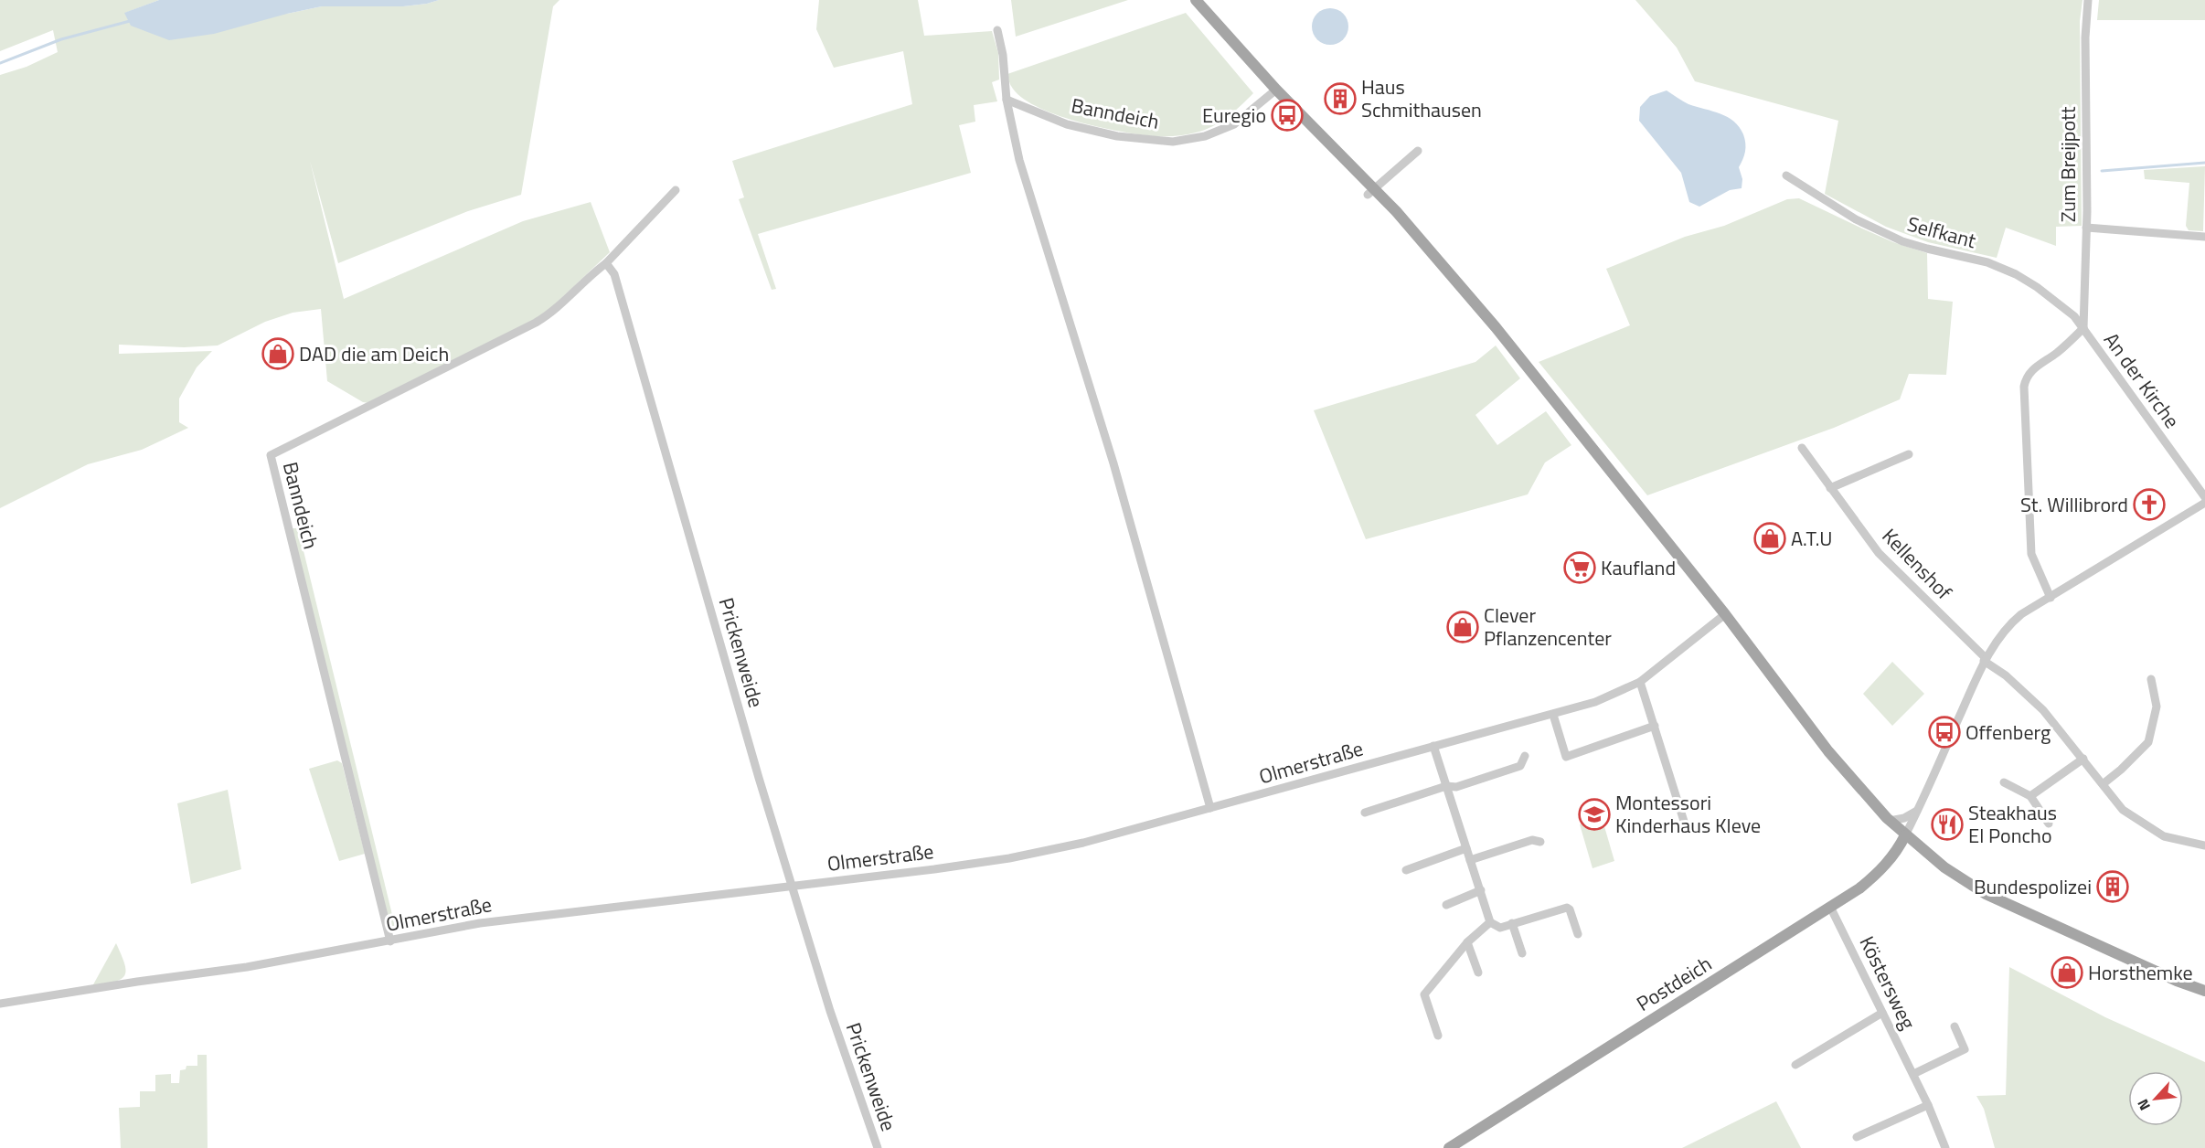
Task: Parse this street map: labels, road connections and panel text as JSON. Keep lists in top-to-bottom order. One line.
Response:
{"streets":{"main road":["Postdeich"],"street":["Banndeich","Zum Breijpott","Selfkant","An der Kirche","Kellenshof","Prickenweide","Olmerstraße","Köstersweg"]},"crossings":[["Banndeich","Prickenweide"],["Banndeich","Olmerstraße"],["Zum Breijpott","Selfkant"],["Zum Breijpott","An der Kirche"],["Selfkant","An der Kirche"],["Prickenweide","Olmerstraße"],["Köstersweg","Postdeich"]],"places":{"building":["Haus Schmithausen","Bundespolizei"],"bus stop":["Euregio","Offenberg"],"shop":["DAD die am Deich","A.T.U","Clever Pflanzencenter","Horsthemke"],"church":["St. Willibrord"],"supermarket":["Kaufland"],"school or university":["Montessori Kinderhaus Kleve"],"restaurant":["Steakhaus El Poncho"]},"north":"bottom left"}
